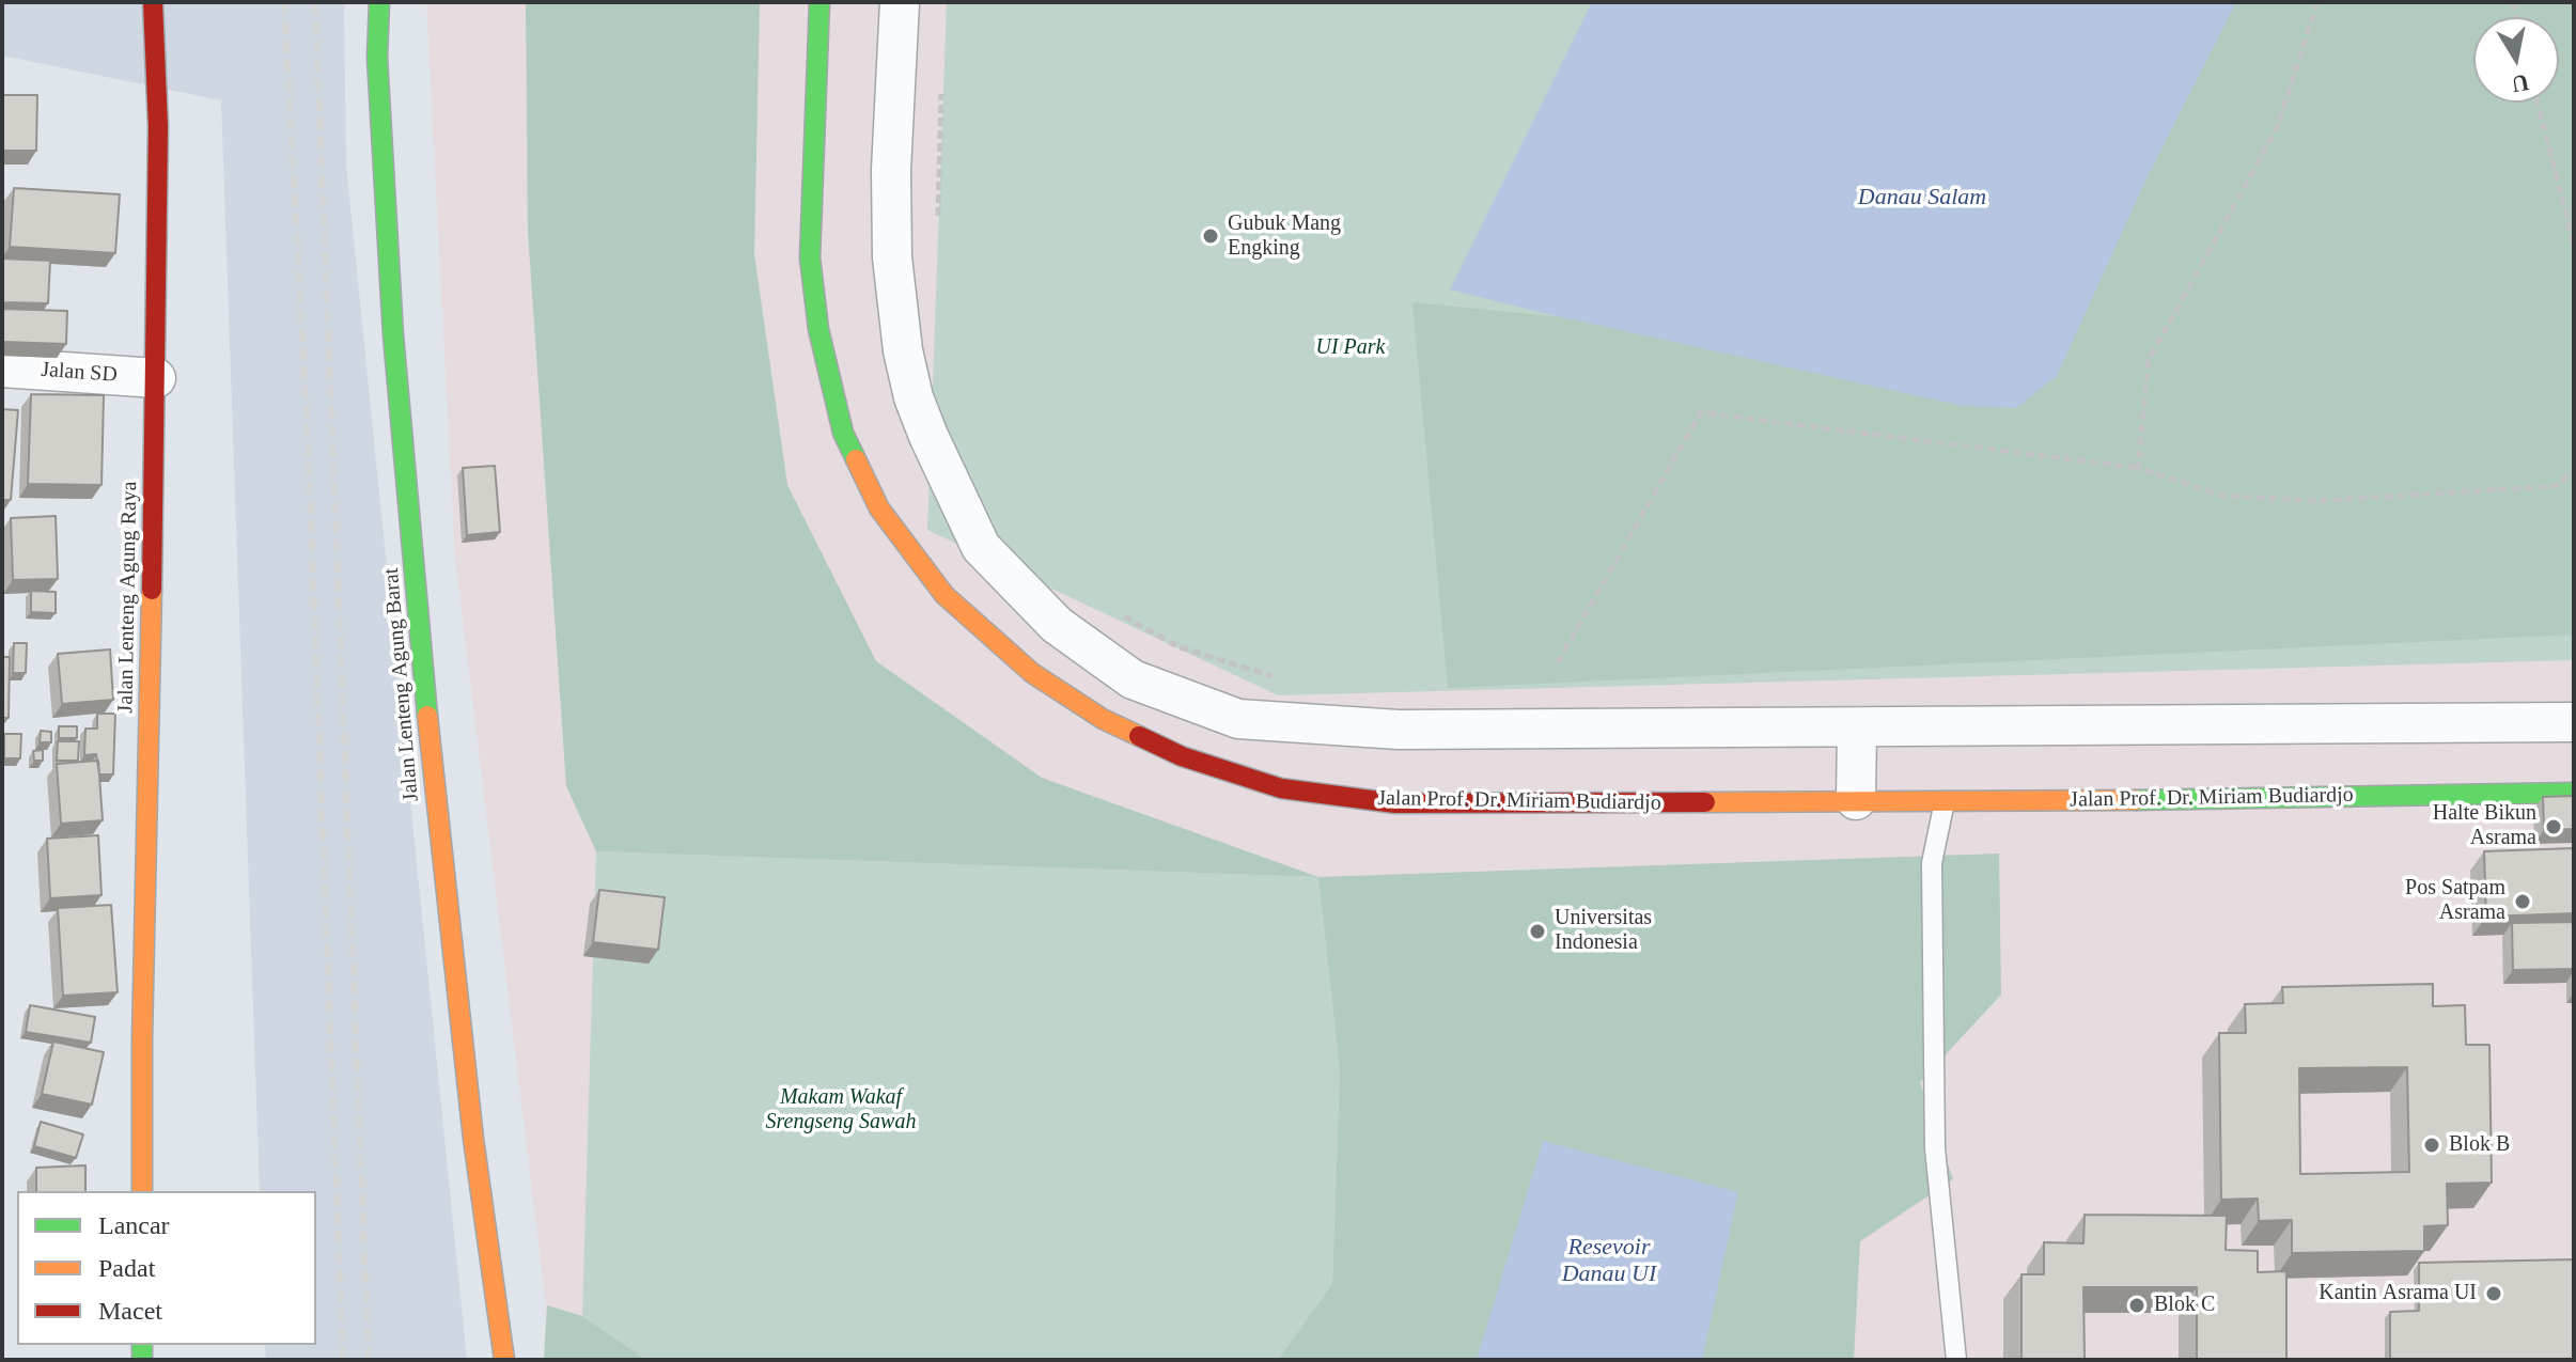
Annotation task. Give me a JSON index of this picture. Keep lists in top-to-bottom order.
{
  "streets": {
    "main road": ["Jalan Lenteng Agung Raya", "Jalan Lenteng Agung Barat", "Jalan Prof. Dr. Miriam Budiardjo"],
    "street": ["Jalan SD"]
  },
  "crossings": [
    ["Jalan SD", "Jalan Lenteng Agung Raya"]
  ],
  "water": ["Danau Salam", "Resevoir Danau UI"],
  "parks": ["UI Park", "Makam Wakaf Srengseng Sawah"],
  "places": [
    "Gubuk Mang Engking",
    "Halte Bikun Asrama",
    "Pos Satpam Asrama",
    "Universitas Indonesia",
    "Blok B",
    "Kantin Asrama UI",
    "Blok C"
  ],
  "legend": ["Lancar", "Padat", "Macet"],
  "north": "bottom"
}
